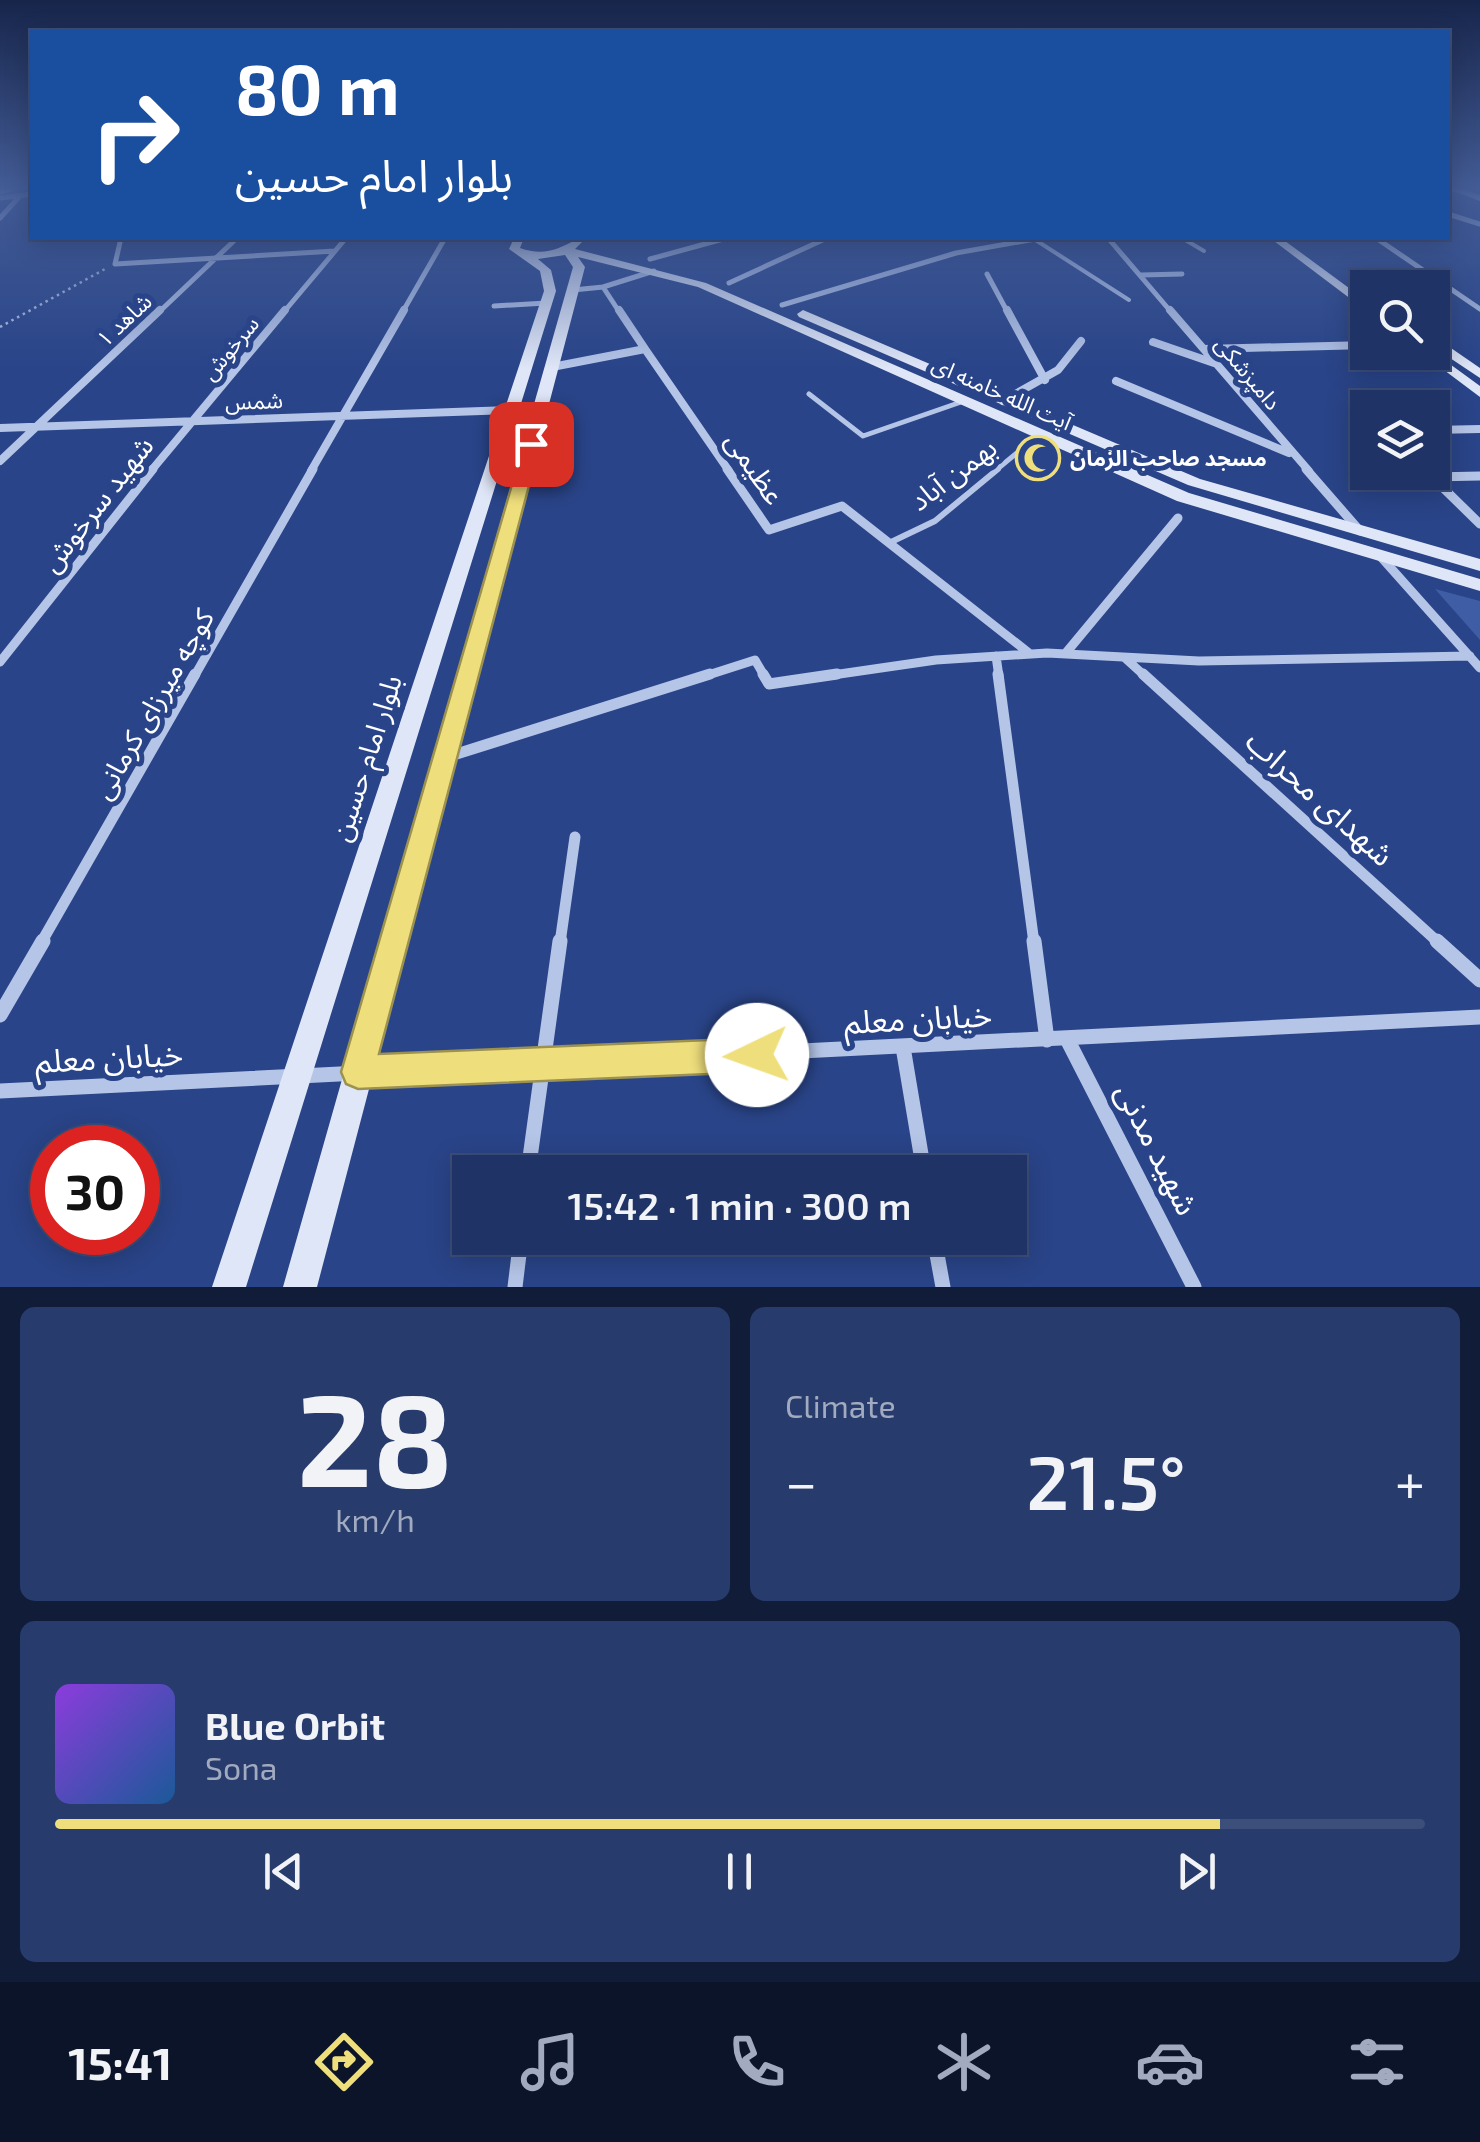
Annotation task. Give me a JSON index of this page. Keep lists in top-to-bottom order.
{
  "streets": {
    "street": [
      "شاهد ۱",
      "سرخوش",
      "دامپزشکی",
      "آیت الله خامنه ای",
      "شمس",
      "عظیمی",
      "شهید سرخوش",
      "کوچه میرزای کرمانی",
      "بلوار امام حسین",
      "شهدای محراب",
      "خیابان معلم",
      "شهید مدنی"
    ],
    "lane": ["بهمن آباد"]
  },
  "crossings": [
    ["شاهد ۱", "شمس"],
    ["سرخوش", "شمس"],
    ["سرخوش", "شهید سرخوش"],
    ["دامپزشکی", "آیت الله خامنه ای"],
    ["آیت الله خامنه ای", "بهمن آباد"],
    ["شمس", "شهید سرخوش"],
    ["شمس", "کوچه میرزای کرمانی"],
    ["شمس", "بلوار امام حسین"],
    ["عظیمی", "بهمن آباد"],
    ["بلوار امام حسین", "خیابان معلم"],
    ["خیابان معلم", "شهید مدنی"]
  ],
  "places": {
    "mosque": ["مسجد صاحب الزمان"]
  },
  "page": {
    "turn": ["80 m", "بلوار امام حسین"],
    "limit": "30",
    "trip": "15:42 · 1 min · 300 m",
    "tile": [
      ["28", "km/h"],
      "Climate"
    ],
    "heat": ["−", "21.5°", "+"],
    "song": ["Blue Orbit", "Sona"],
    "tabs": "15:41"
  }
}
